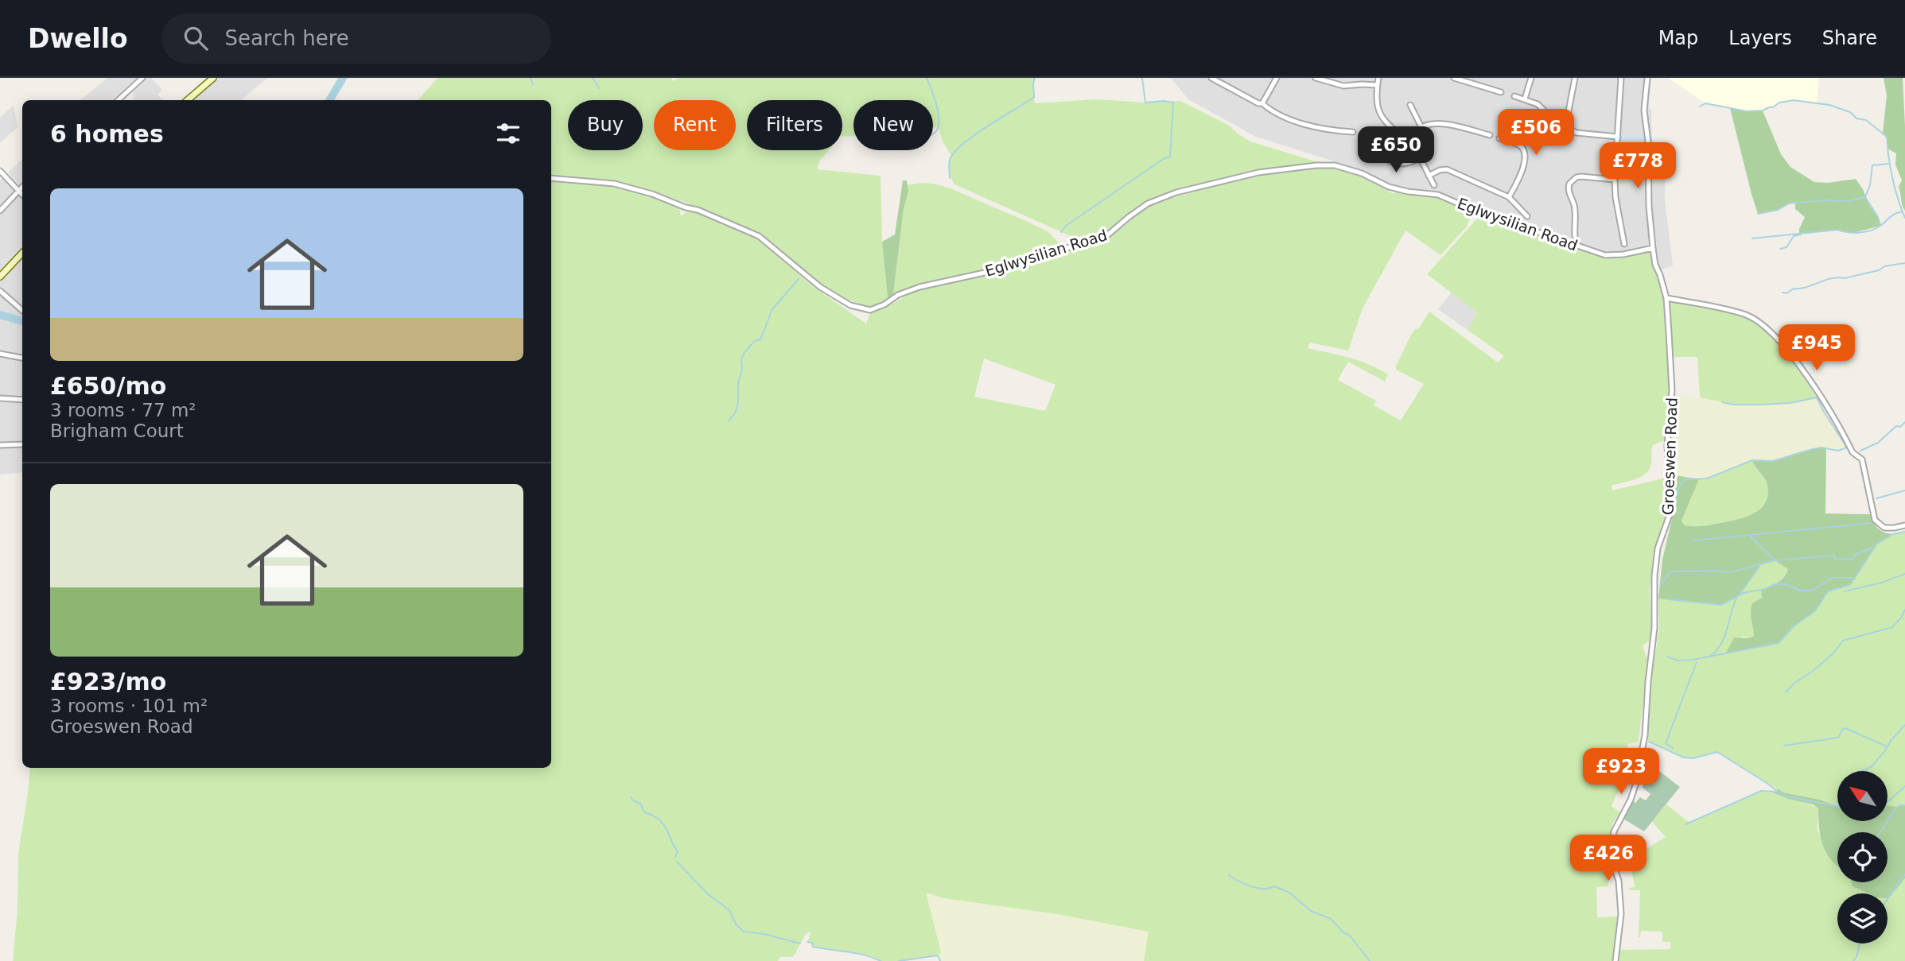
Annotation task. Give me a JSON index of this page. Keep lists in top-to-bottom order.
{
  "streets": {
    "street": ["Eglwysilian Road", "Groeswen Road"]
  },
  "crossings": [
    ["Eglwysilian Road", "Groeswen Road"]
  ],
  "north": "top left",
  "page": {
    "header": "Dwello",
    "search": "Search here",
    "nav": ["Map", "Layers", "Share"],
    "chip": [
      "Buy",
      "Rent",
      "Filters",
      "New"
    ],
    "heading": "6 homes",
    "price": [
      "£506",
      "£650",
      "£778",
      "£945",
      "£923",
      "£426"
    ],
    "list": [
      {
        "name": "£650/mo",
        "note": "3 rooms · 77 m² · Brigham Court"
      },
      {
        "name": "£923/mo",
        "note": "3 rooms · 101 m² · Groeswen Road"
      }
    ]
  }
}
